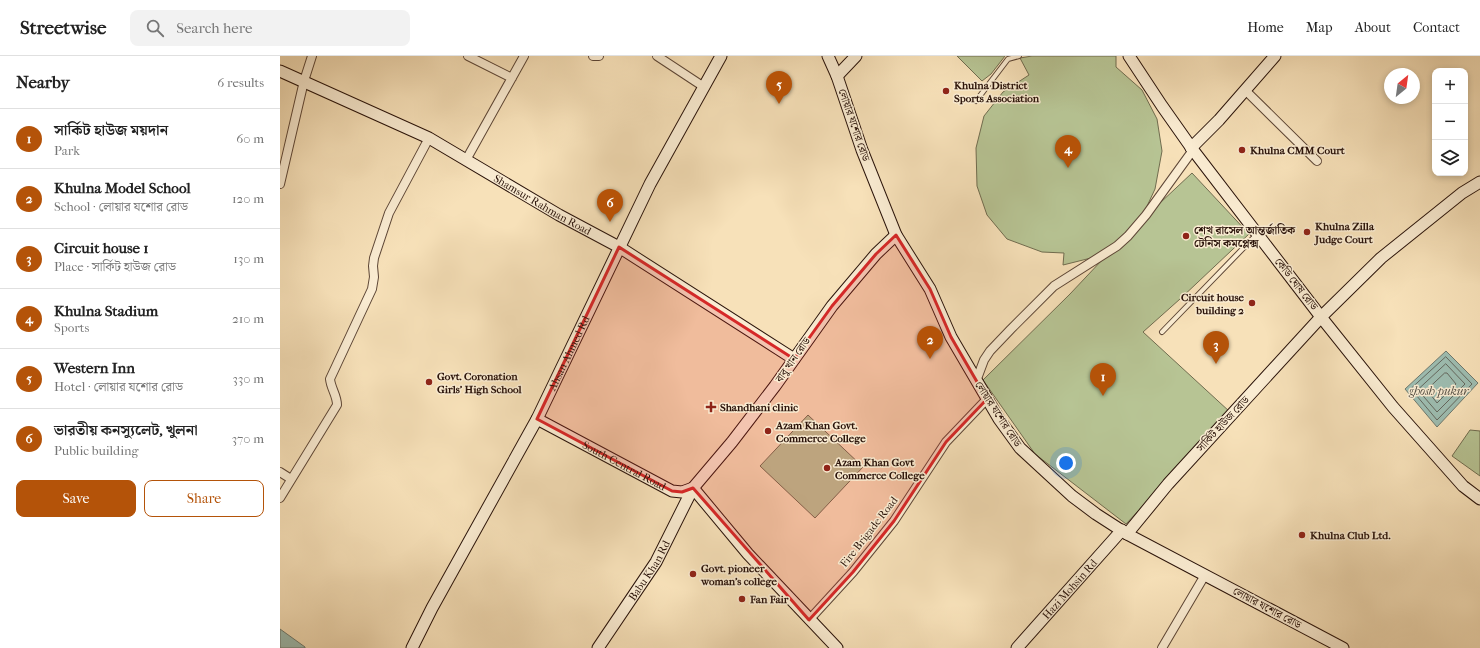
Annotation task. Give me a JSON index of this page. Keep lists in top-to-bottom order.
{
  "streets": {
    "street": [
      "লোয়ার যশোর রোড",
      "Shamsur Rahman Road",
      "কেডি ঘোষ রোড",
      "Ahsan Ahmed Rd",
      "বাবু খান রোড",
      "সার্কিট হাউজ রোড",
      "South Central Road",
      "Fire Brigade Road",
      "Babu Khan Rd",
      "Hazi Mohsin Rd"
    ]
  },
  "crossings": [
    ["লোয়ার যশোর রোড", "বাবু খান রোড"],
    ["লোয়ার যশোর রোড", "সার্কিট হাউজ রোড"],
    ["লোয়ার যশোর রোড", "Fire Brigade Road"],
    ["লোয়ার যশোর রোড", "Hazi Mohsin Rd"],
    ["Shamsur Rahman Road", "Ahsan Ahmed Rd"],
    ["Shamsur Rahman Road", "বাবু খান রোড"],
    ["কেডি ঘোষ রোড", "সার্কিট হাউজ রোড"],
    ["Ahsan Ahmed Rd", "South Central Road"],
    ["বাবু খান রোড", "South Central Road"],
    ["বাবু খান রোড", "Babu Khan Rd"],
    ["সার্কিট হাউজ রোড", "Hazi Mohsin Rd"],
    ["South Central Road", "Babu Khan Rd"]
  ],
  "water": ["ghosh pukur"],
  "places": {
    "other": [
      "Khulna District Sports Association",
      "Khulna CMM Court",
      "Khulna Zilla Judge Court",
      "শেখ রাসেল আন্তর্জাতিক টেনিস কমপ্লেক্স",
      "Circuit house building 2",
      "Govt. Coronation Girls' High School",
      "Azam Khan Govt. Commerce College",
      "Azam Khan Govt Commerce College",
      "Khulna Club Ltd.",
      "Govt. pioneer woman's college",
      "Fan Fair"
    ],
    "health": ["Shandhani clinic"]
  },
  "north": "top right",
  "page": {
    "header": "Streetwise",
    "search": "Search here",
    "nav": [
      "Home",
      "Map",
      "About",
      "Contact"
    ],
    "heading": ["Nearby", "6 results"],
    "map_buttons": ["+", "−"],
    "pins": [
      "5",
      "4",
      "6",
      "2",
      "3",
      "1"
    ],
    "list": [
      {
        "mark": "1",
        "name": "সার্কিট হাউজ ময়দান",
        "note": "Park",
        "value": "60 m"
      },
      {
        "mark": "2",
        "name": "Khulna Model School",
        "note": "School · লোয়ার যশোর রোড",
        "value": "120 m"
      },
      {
        "mark": "3",
        "name": "Circuit house 1",
        "note": "Place · সার্কিট হাউজ রোড",
        "value": "130 m"
      },
      {
        "mark": "4",
        "name": "Khulna Stadium",
        "note": "Sports",
        "value": "210 m"
      },
      {
        "mark": "5",
        "name": "Western Inn",
        "note": "Hotel · লোয়ার যশোর রোড",
        "value": "330 m"
      },
      {
        "mark": "6",
        "name": "ভারতীয় কনস্যুলেট, খুলনা",
        "note": "Public building",
        "value": "370 m"
      }
    ],
    "buttons": ["Save", "Share"]
  }
}
